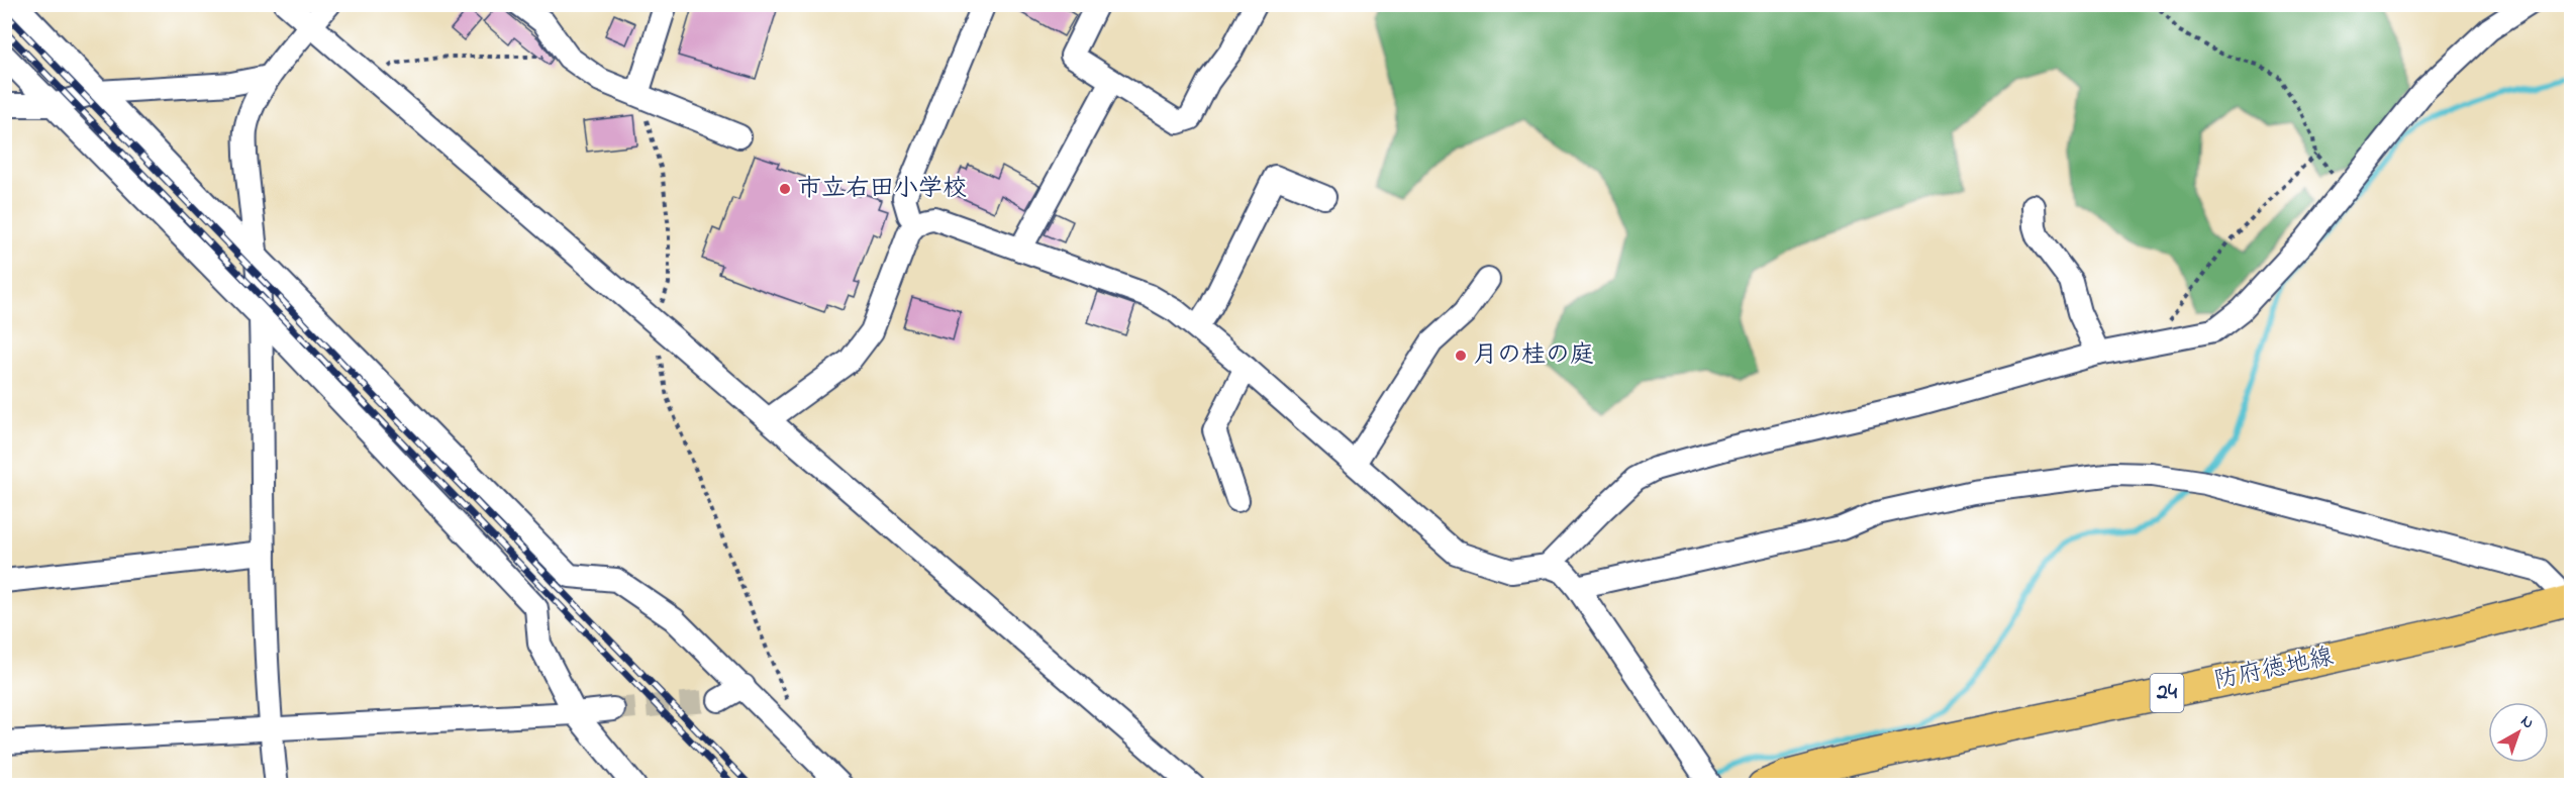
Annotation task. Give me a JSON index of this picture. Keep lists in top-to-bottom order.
{
  "streets": {
    "main road": ["防府徳地線", "24"]
  },
  "places": ["市立右田小学校", "月の桂の庭"],
  "north": "top right"
}
